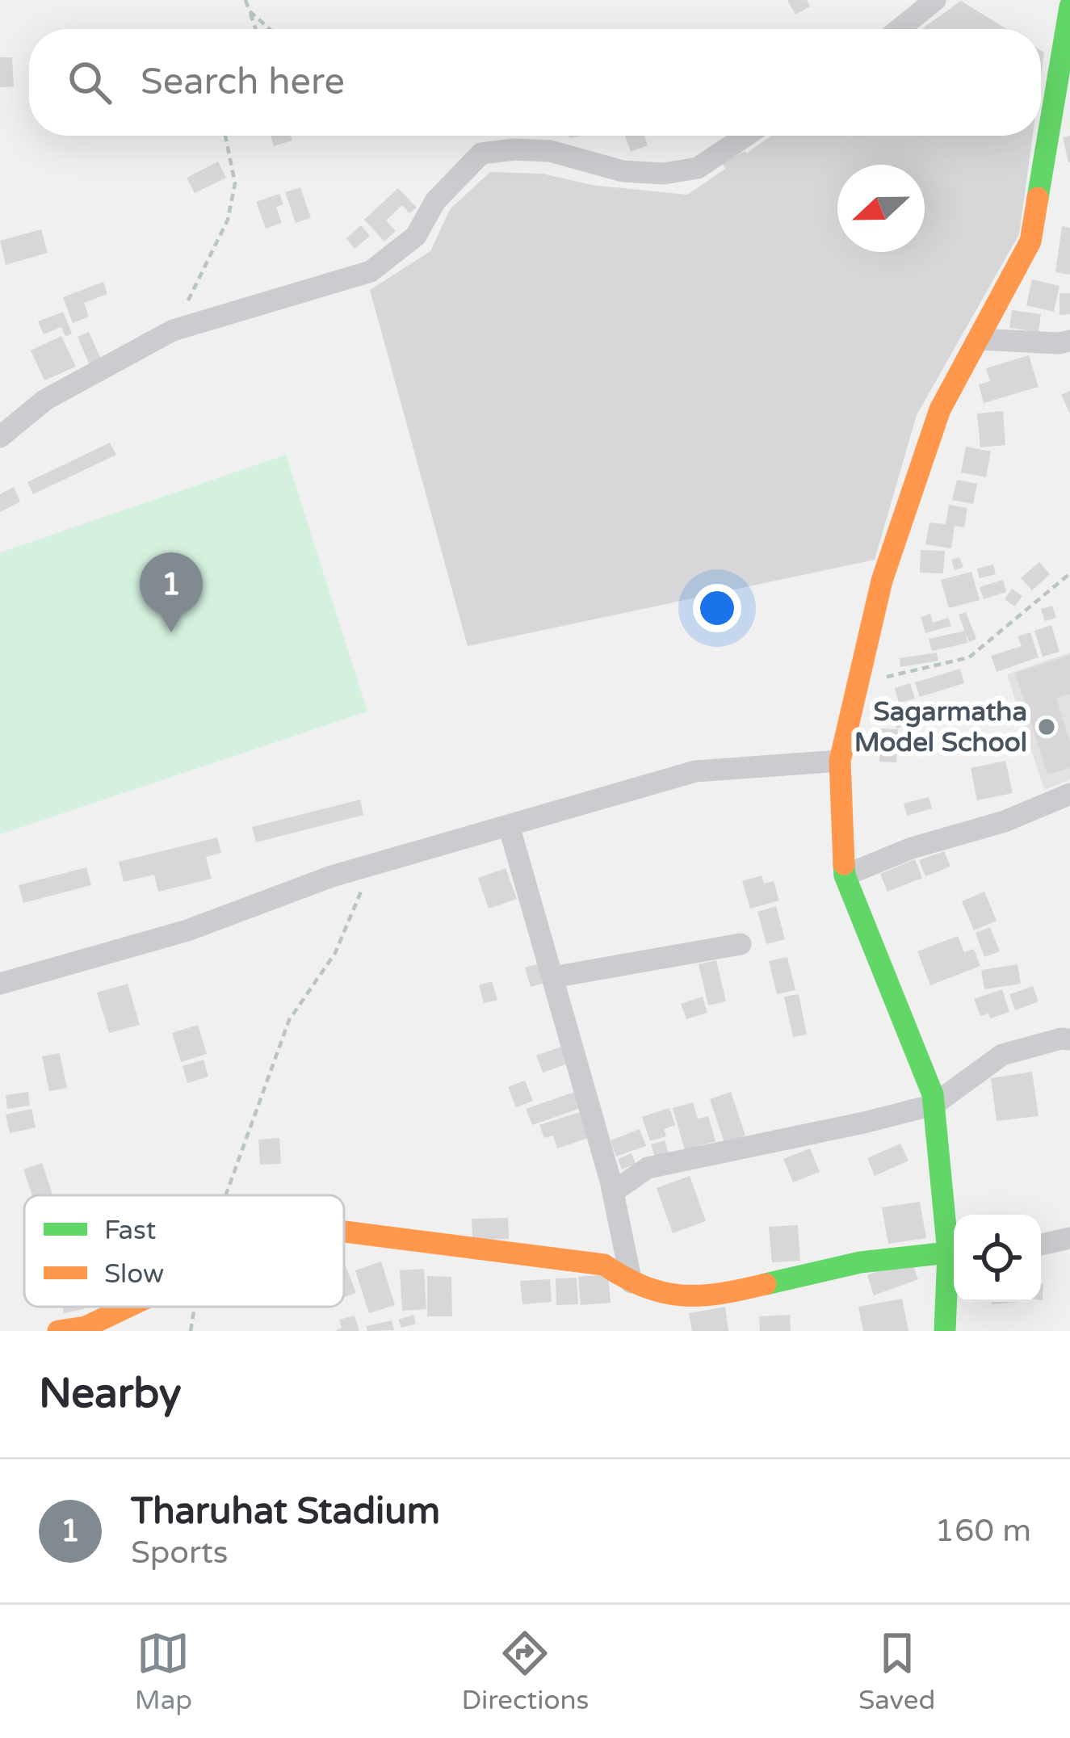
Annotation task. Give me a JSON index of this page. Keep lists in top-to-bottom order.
{
  "places": ["Sagarmatha Model School"],
  "legend": ["Fast", "Slow"],
  "north": "left",
  "page": {
    "search": "Search here",
    "pins": "1",
    "heading": "Nearby",
    "list": [
      {
        "mark": "1",
        "name": "Tharuhat Stadium",
        "note": "Sports",
        "value": "160 m"
      }
    ],
    "nav": ["Map", "Directions", "Saved"]
  }
}
